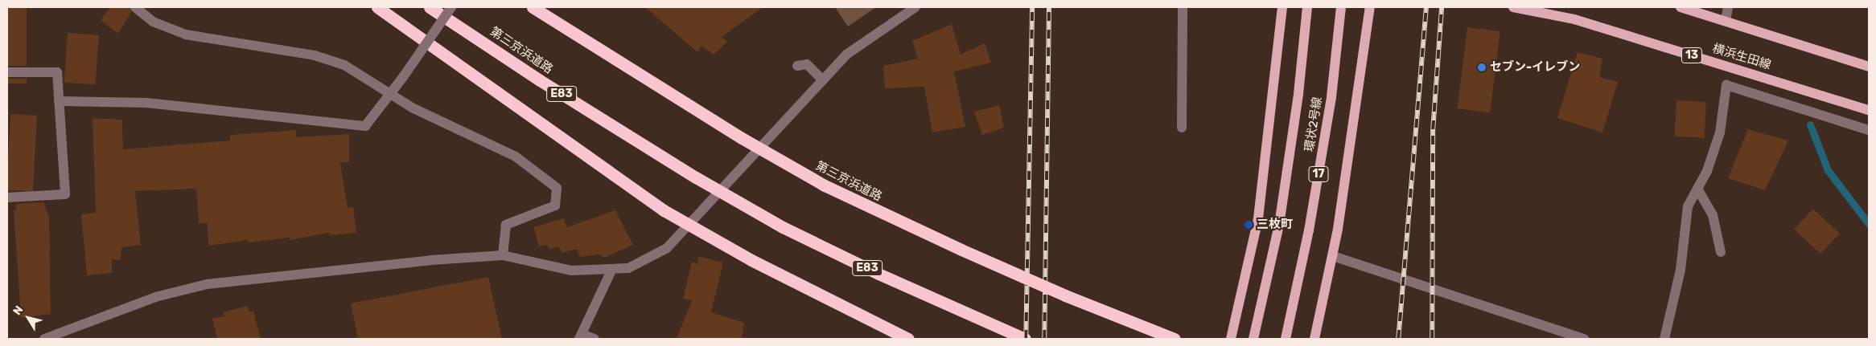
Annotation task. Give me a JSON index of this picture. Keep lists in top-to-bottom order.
{
  "streets": {
    "highway": ["第三京浜道路", "E83"],
    "main road": [
      "13",
      "横浜生田線",
      "環状2号線",
      "17"
    ]
  },
  "places": ["セブン-イレブン", "三枚町"],
  "north": "top left"
}
